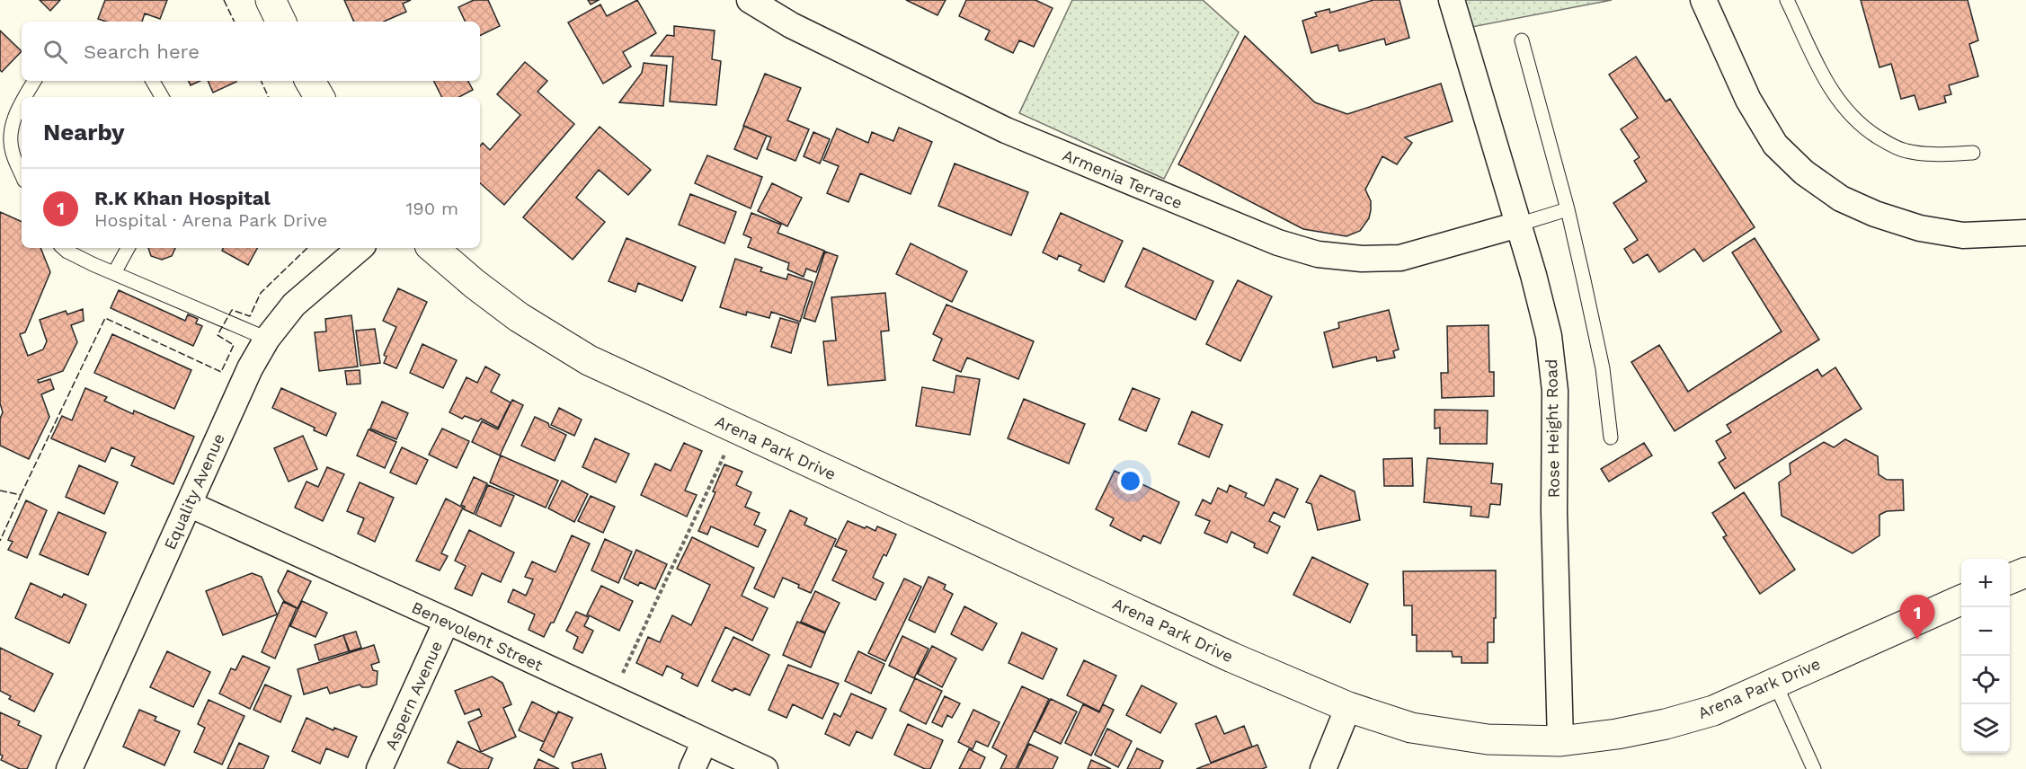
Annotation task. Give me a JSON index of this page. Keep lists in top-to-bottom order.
{
  "streets": {
    "street": [
      "Armenia Terrace",
      "Rose Height Road",
      "Arena Park Drive",
      "Equality Avenue",
      "Benevolent Street",
      "Aspern Avenue"
    ]
  },
  "crossings": [
    ["Armenia Terrace", "Rose Height Road"],
    ["Rose Height Road", "Arena Park Drive"],
    ["Equality Avenue", "Benevolent Street"],
    ["Benevolent Street", "Aspern Avenue"]
  ],
  "page": {
    "search": "Search here",
    "heading": "Nearby",
    "list": [
      {
        "mark": "1",
        "name": "R.K Khan Hospital",
        "note": "Hospital · Arena Park Drive",
        "value": "190 m"
      }
    ],
    "map_buttons": ["+", "−"],
    "pins": "1"
  }
}
